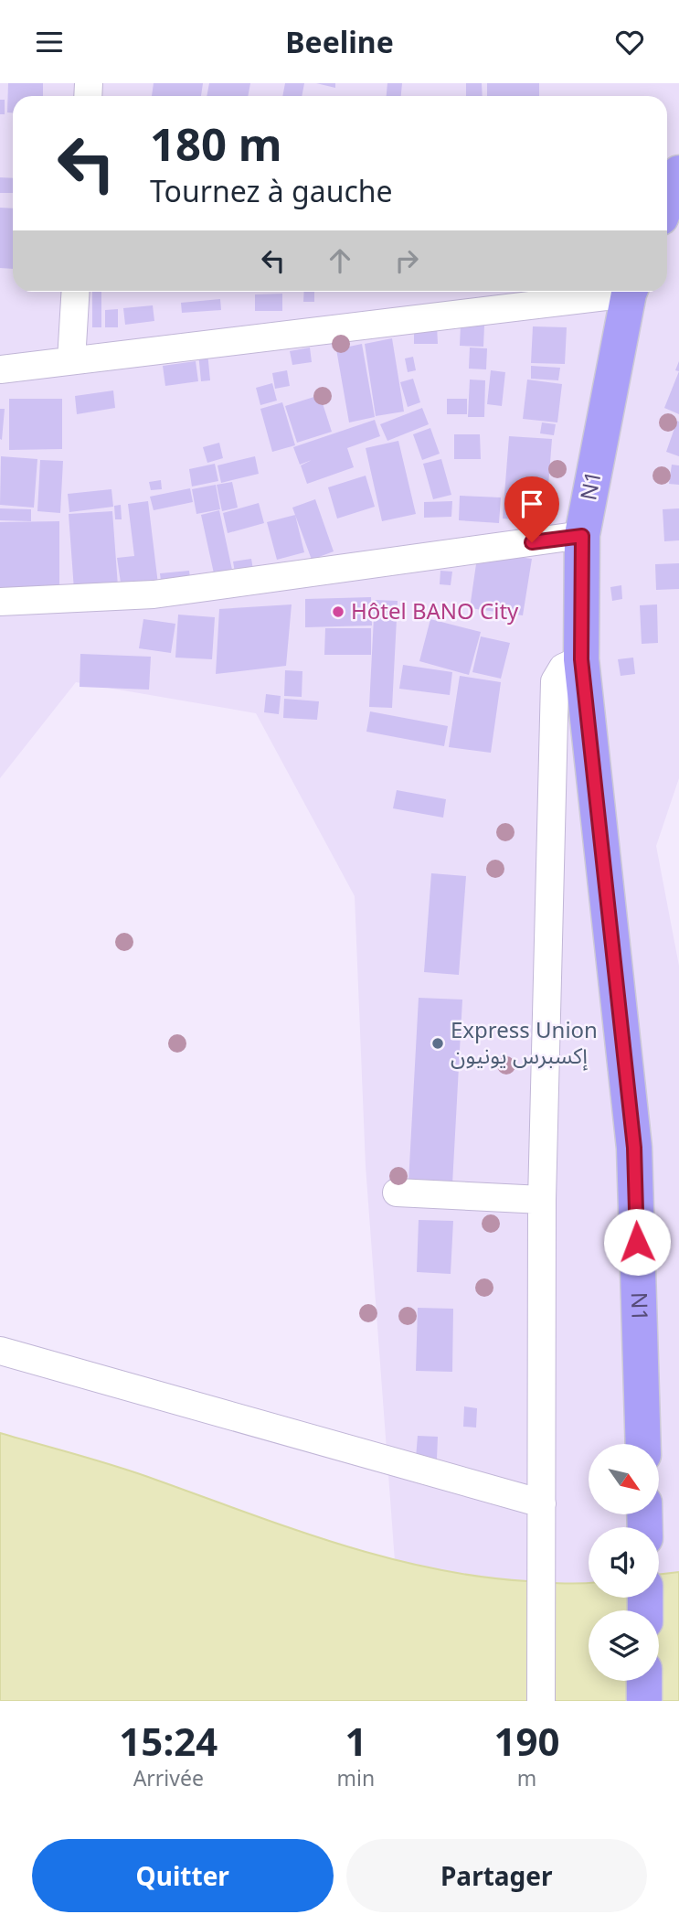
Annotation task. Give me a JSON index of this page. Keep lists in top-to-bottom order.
{
  "streets": {
    "highway": ["N1"]
  },
  "places": ["Hôtel BANO City", "Express Union إكسبرس يونيون"],
  "north": "bottom right",
  "page": {
    "header": "Beeline",
    "turn": ["180 m", "Tournez à gauche"],
    "eta": [
      "15:24",
      "Arrivée",
      "1",
      "min",
      "190",
      "m"
    ],
    "buttons": ["Quitter", "Partager"]
  }
}
